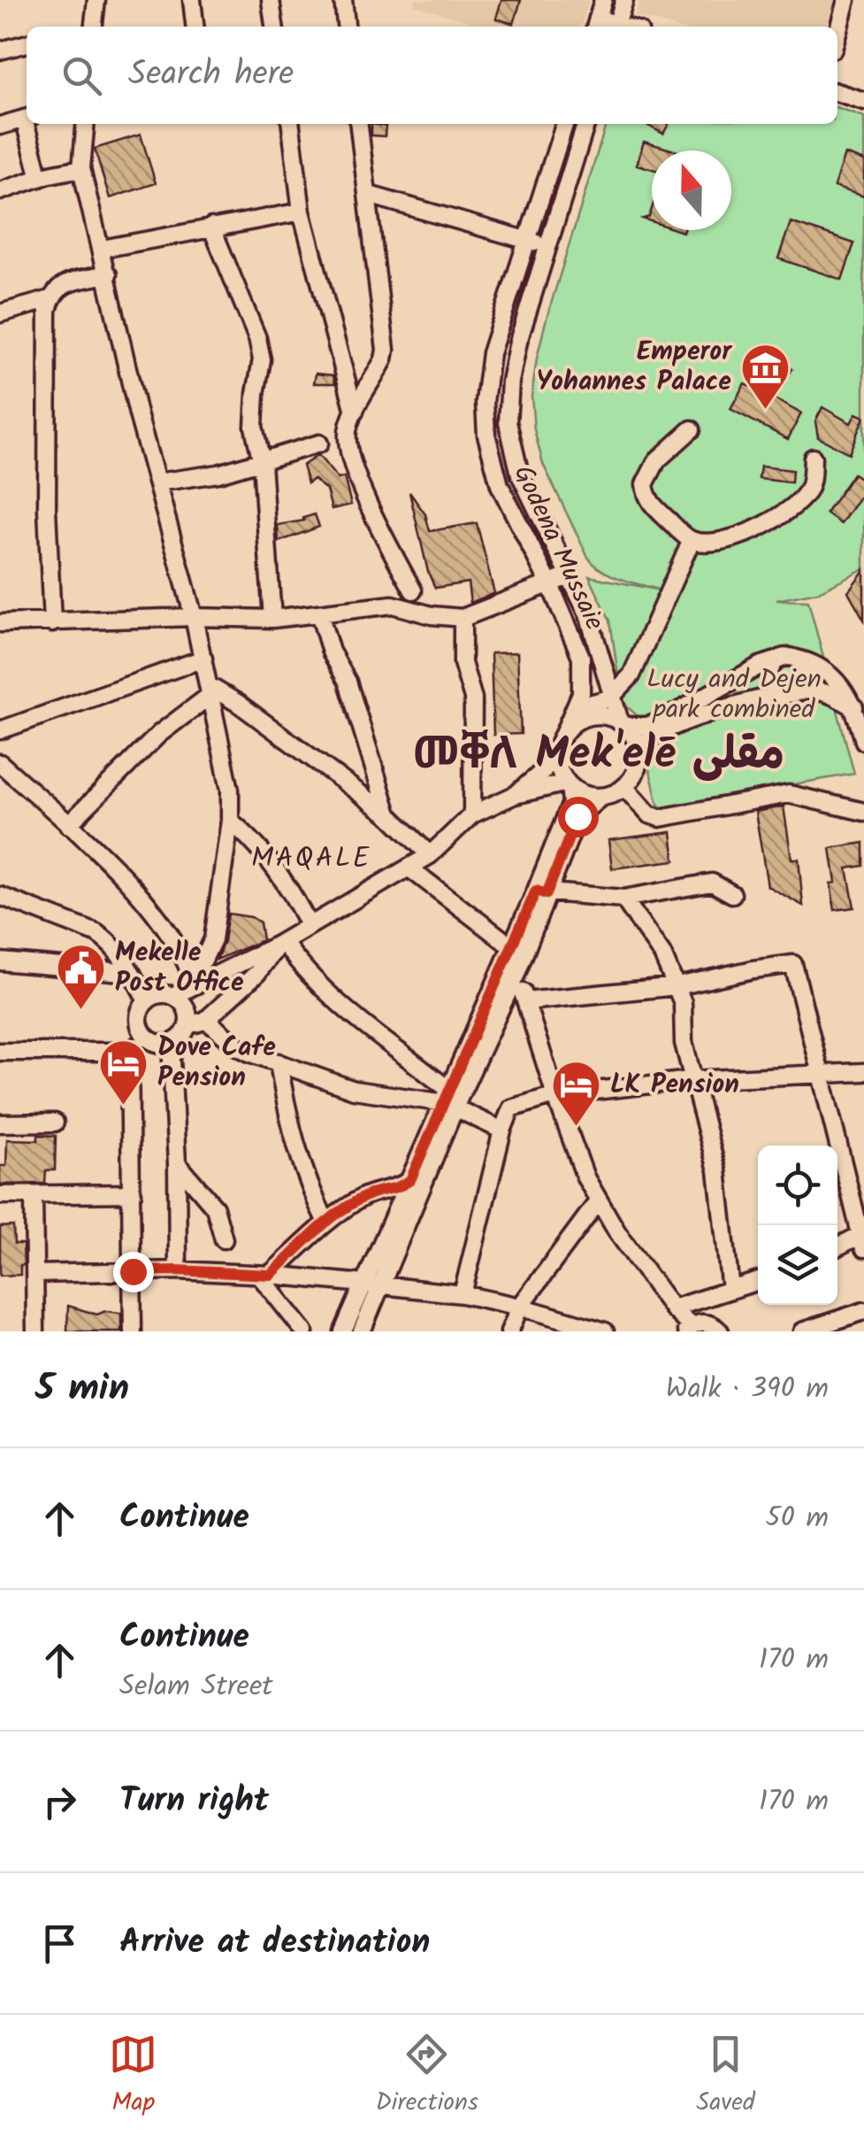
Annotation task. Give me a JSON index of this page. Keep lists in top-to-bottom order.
{
  "streets": {
    "street": ["Godena Mussaie"]
  },
  "districts": ["መቐለ Mek'elē مقلى", "MAQALE"],
  "parks": ["Lucy and Dejen park combined"],
  "places": {
    "museum": ["Emperor Yohannes Palace"],
    "public building": ["Mekelle Post Office"],
    "hotel": ["Dove Cafe Pension", "LK Pension"]
  },
  "north": "top",
  "page": {
    "search": "Search here",
    "heading": ["5 min", "Walk · 390 m"],
    "list": [
      ["Continue", "50 m"],
      ["Continue", "Selam Street", "170 m"],
      ["Turn right", "170 m"],
      "Arrive at destination"
    ],
    "nav": ["Map", "Directions", "Saved"]
  }
}
